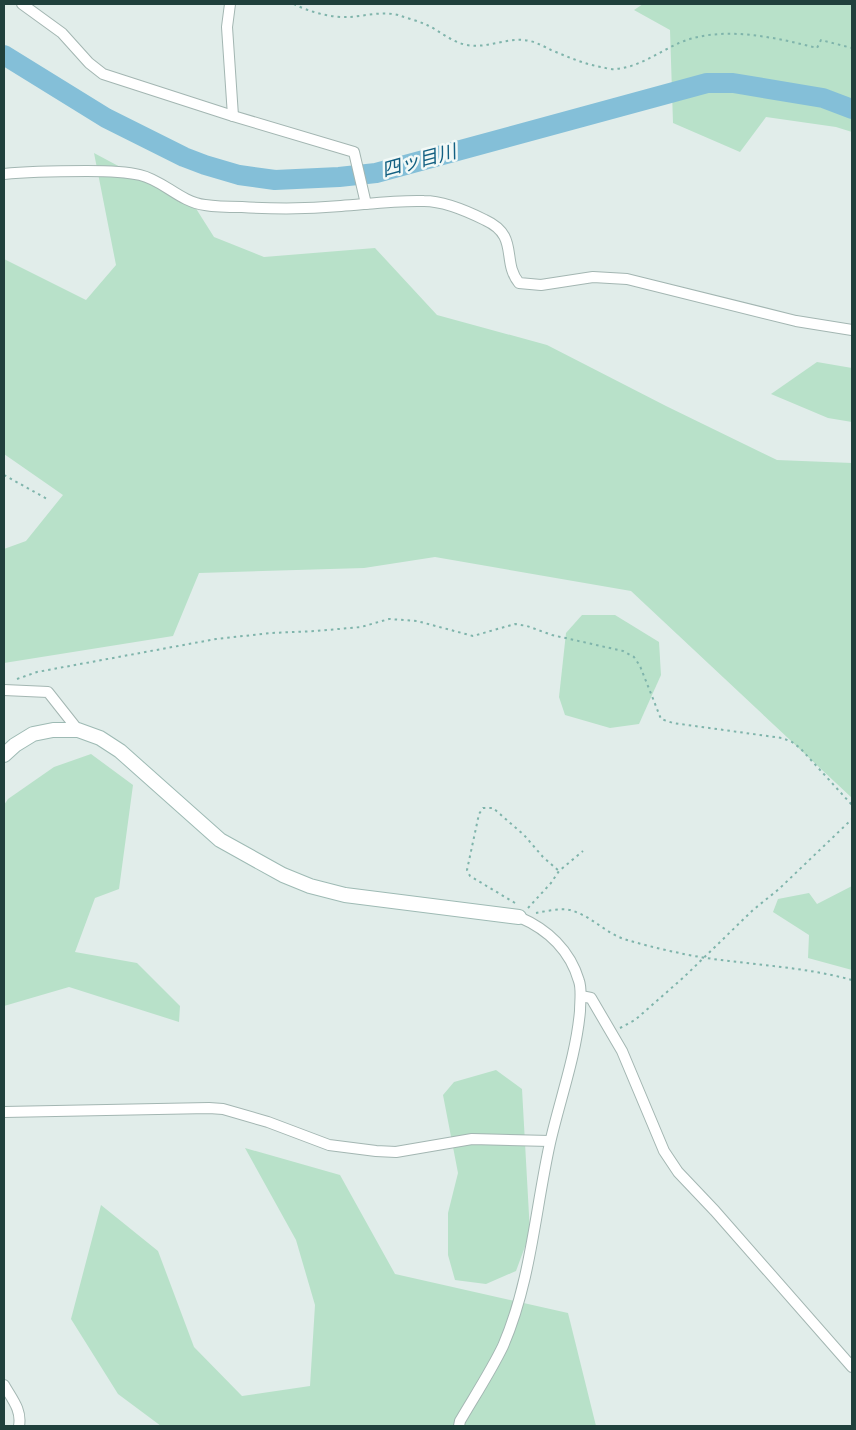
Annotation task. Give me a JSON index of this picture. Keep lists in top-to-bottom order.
{
  "water": ["四ッ目川"]
}
